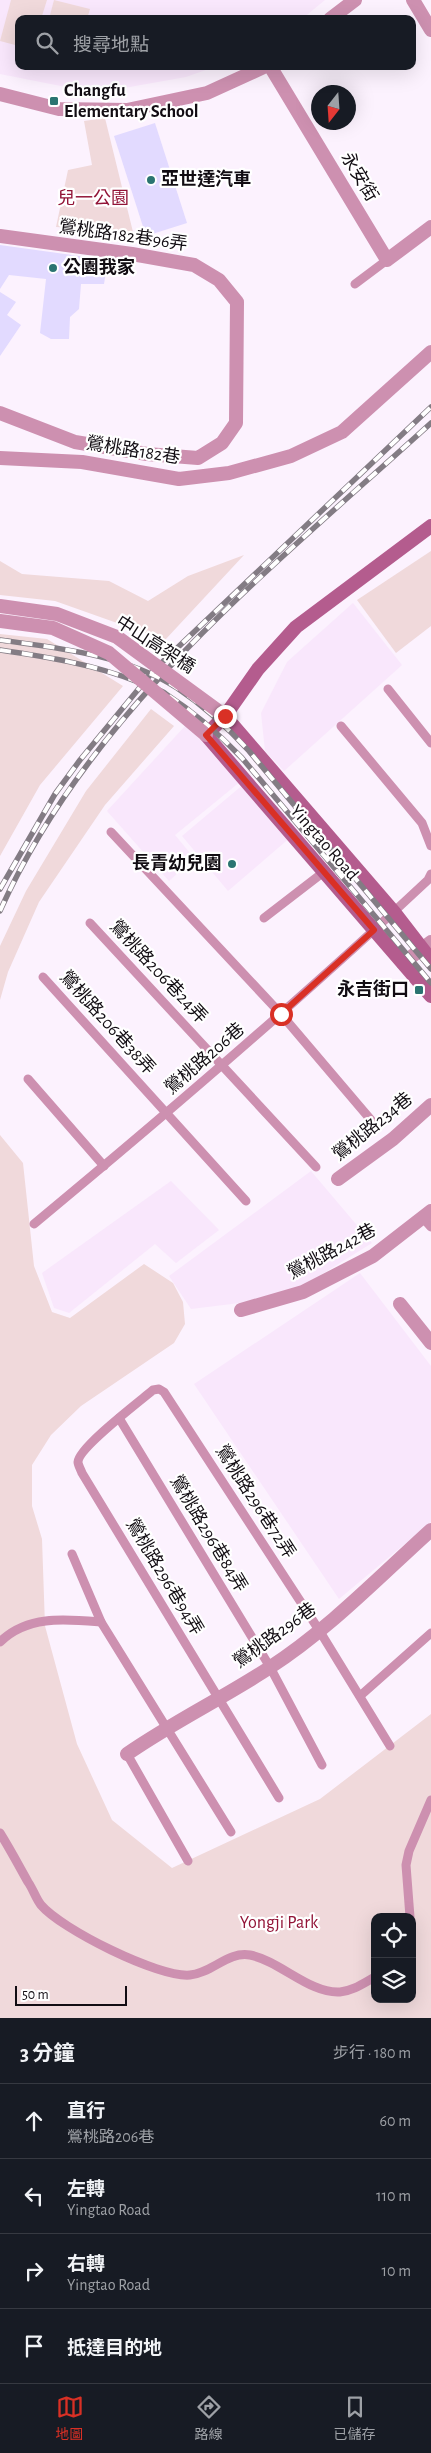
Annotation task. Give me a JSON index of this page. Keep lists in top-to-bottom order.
{
  "streets": {
    "main road": ["Yingtao Road"],
    "street": [
      "永安街",
      "鶯桃路182巷96弄",
      "鶯桃路182巷",
      "中山高架橋",
      "鶯桃路234巷",
      "鶯桃路242巷",
      "鶯桃路296巷"
    ],
    "lane": [
      "鶯桃路206巷24弄",
      "鶯桃路206巷38弄",
      "鶯桃路206巷",
      "鶯桃路296巷72弄",
      "鶯桃路296巷84弄",
      "鶯桃路296巷94弄"
    ]
  },
  "crossings": [
    ["中山高架橋", "Yingtao Road"],
    ["Yingtao Road", "鶯桃路206巷"],
    ["鶯桃路206巷24弄", "鶯桃路206巷"],
    ["鶯桃路206巷38弄", "鶯桃路206巷"],
    ["鶯桃路296巷72弄", "鶯桃路296巷84弄"],
    ["鶯桃路296巷72弄", "鶯桃路296巷94弄"],
    ["鶯桃路296巷72弄", "鶯桃路296巷"],
    ["鶯桃路296巷84弄", "鶯桃路296巷94弄"],
    ["鶯桃路296巷84弄", "鶯桃路296巷"],
    ["鶯桃路296巷94弄", "鶯桃路296巷"]
  ],
  "parks": ["兒一公園", "Yongji Park"],
  "places": {
    "transit": ["Changfu Elementary School", "永吉街口"],
    "other": ["亞世達汽車", "公園我家", "長青幼兒園"]
  },
  "scale_bar": "50 m",
  "north": "bottom",
  "page": {
    "search": "搜尋地點",
    "scale": "50 m",
    "heading": ["3 分鐘", "步行 · 180 m"],
    "list": [
      ["直行", "鶯桃路206巷", "60 m"],
      ["左轉", "Yingtao Road", "110 m"],
      ["右轉", "Yingtao Road", "10 m"],
      "抵達目的地"
    ],
    "nav": ["地圖", "路線", "已儲存"]
  }
}
